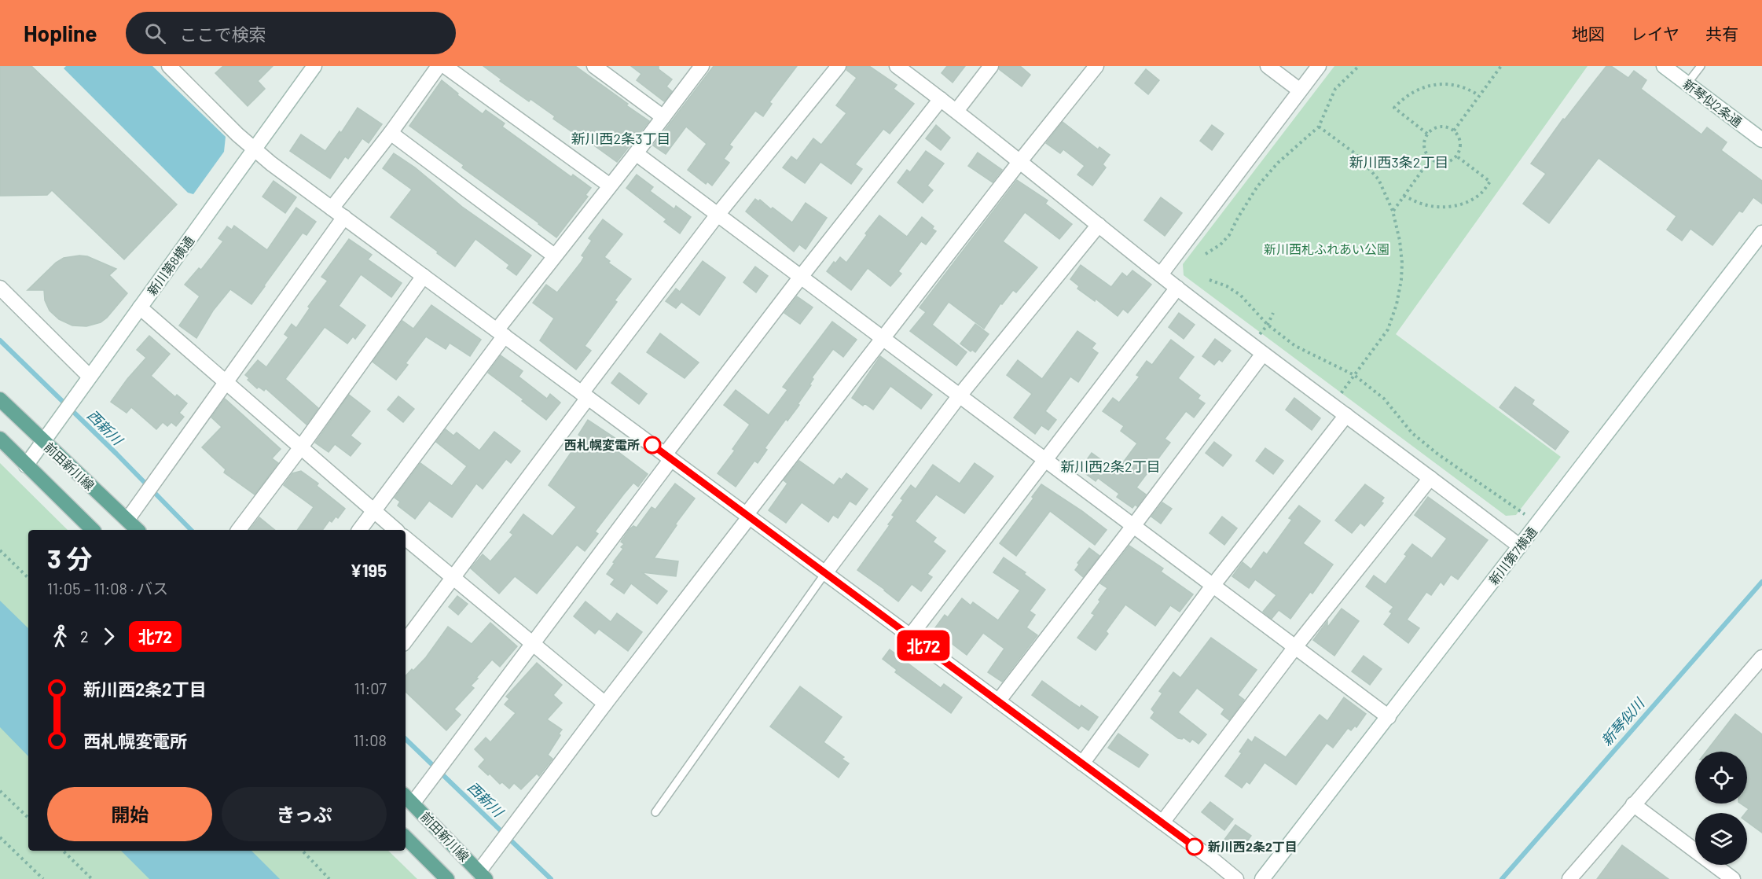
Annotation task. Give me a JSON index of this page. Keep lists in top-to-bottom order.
{
  "streets": {
    "main road": ["前田新川線"],
    "street": ["新琴似2条通", "新川第8横通", "新川第7横通"]
  },
  "crossings": [
    ["新川第8横通", "前田新川線"]
  ],
  "districts": ["新川西2条3丁目", "新川西3条2丁目", "新川西2条2丁目"],
  "water": ["西新川", "新琴似川"],
  "parks": ["新川西札ふれあい公園"],
  "places": ["西札幌変電所", "新川西2条2丁目"],
  "lines": ["bus line 北72"],
  "page": {
    "header": "Hopline",
    "search": "ここで検索",
    "nav": ["地図", "レイヤ", "共有"],
    "on_map": "北72",
    "heading": ["3 分", "11:05 – 11:08 · バス", "¥195"],
    "legs": ["2", "北72"],
    "list": [
      {
        "name": "新川西2条2丁目",
        "value": "11:07"
      },
      {
        "name": "西札幌変電所",
        "value": "11:08"
      }
    ],
    "buttons": ["開始", "きっぷ"]
  }
}
